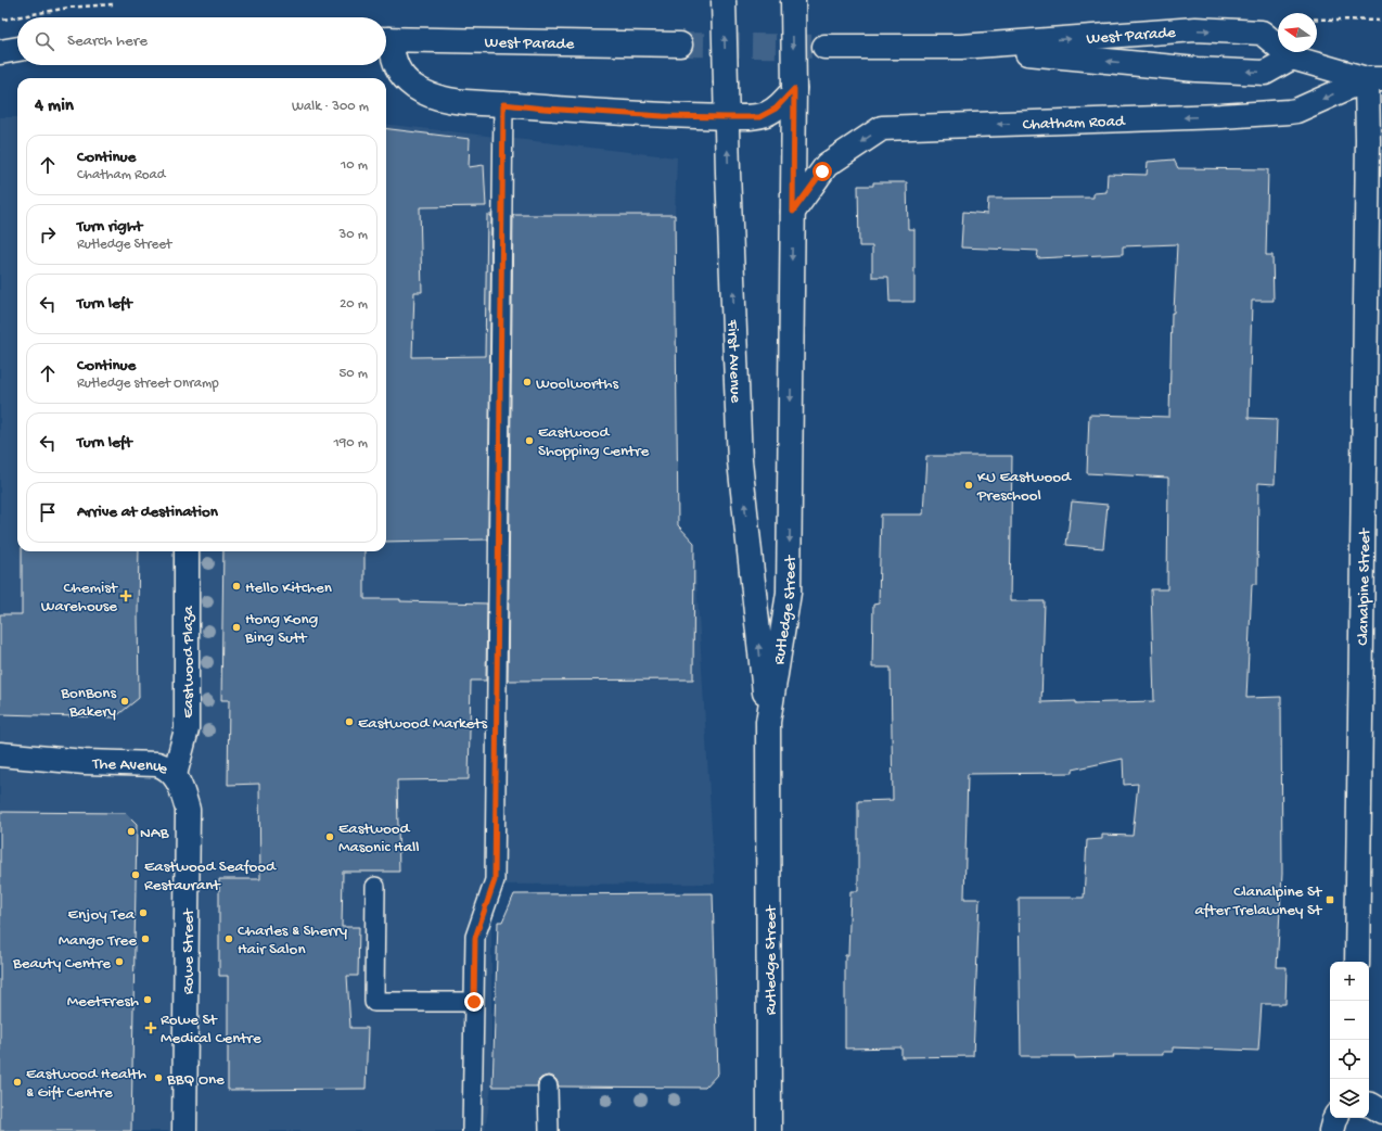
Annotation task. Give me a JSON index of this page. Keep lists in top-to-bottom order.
{
  "streets": {
    "street": [
      "West Parade",
      "Chatham Road",
      "First Avenue",
      "Clanalpine Street",
      "Rutledge Street",
      "Eastwood Plaza",
      "The Avenue",
      "Rowe Street"
    ]
  },
  "crossings": [
    ["West Parade", "Chatham Road"],
    ["West Parade", "Clanalpine Street"],
    ["Chatham Road", "Clanalpine Street"],
    ["Chatham Road", "Rutledge Street"],
    ["First Avenue", "Rutledge Street"],
    ["Eastwood Plaza", "The Avenue"],
    ["Eastwood Plaza", "Rowe Street"],
    ["The Avenue", "Rowe Street"]
  ],
  "one_way": ["Chatham Road", "First Avenue", "Rutledge Street"],
  "places": {
    "other": [
      "Woolworths",
      "Eastwood Shopping Centre",
      "KU Eastwood Preschool",
      "Hello Kitchen",
      "Hong Kong Bing Sutt",
      "BonBons Bakery",
      "Eastwood Markets",
      "NAB",
      "Eastwood Masonic Hall",
      "Eastwood Seafood Restaurant",
      "Enjoy Tea",
      "Mango Tree",
      "Charles & Sherry Hair Salon",
      "Beauty Centre",
      "MeetFresh",
      "BBQ One",
      "Eastwood Health & Gift Centre"
    ],
    "health": ["Chemist Warehouse", "Rowe St Medical Centre"],
    "transit": ["Clanalpine St after Trelawney St"]
  },
  "north": "left",
  "page": {
    "search": "Search here",
    "heading": ["4 min", "Walk · 300 m"],
    "list": [
      ["Continue", "Chatham Road", "10 m"],
      ["Turn right", "Rutledge Street", "30 m"],
      ["Turn left", "20 m"],
      ["Continue", "Rutledge street Onramp", "50 m"],
      ["Turn left", "190 m"],
      "Arrive at destination"
    ],
    "map_buttons": ["+", "−"]
  }
}
